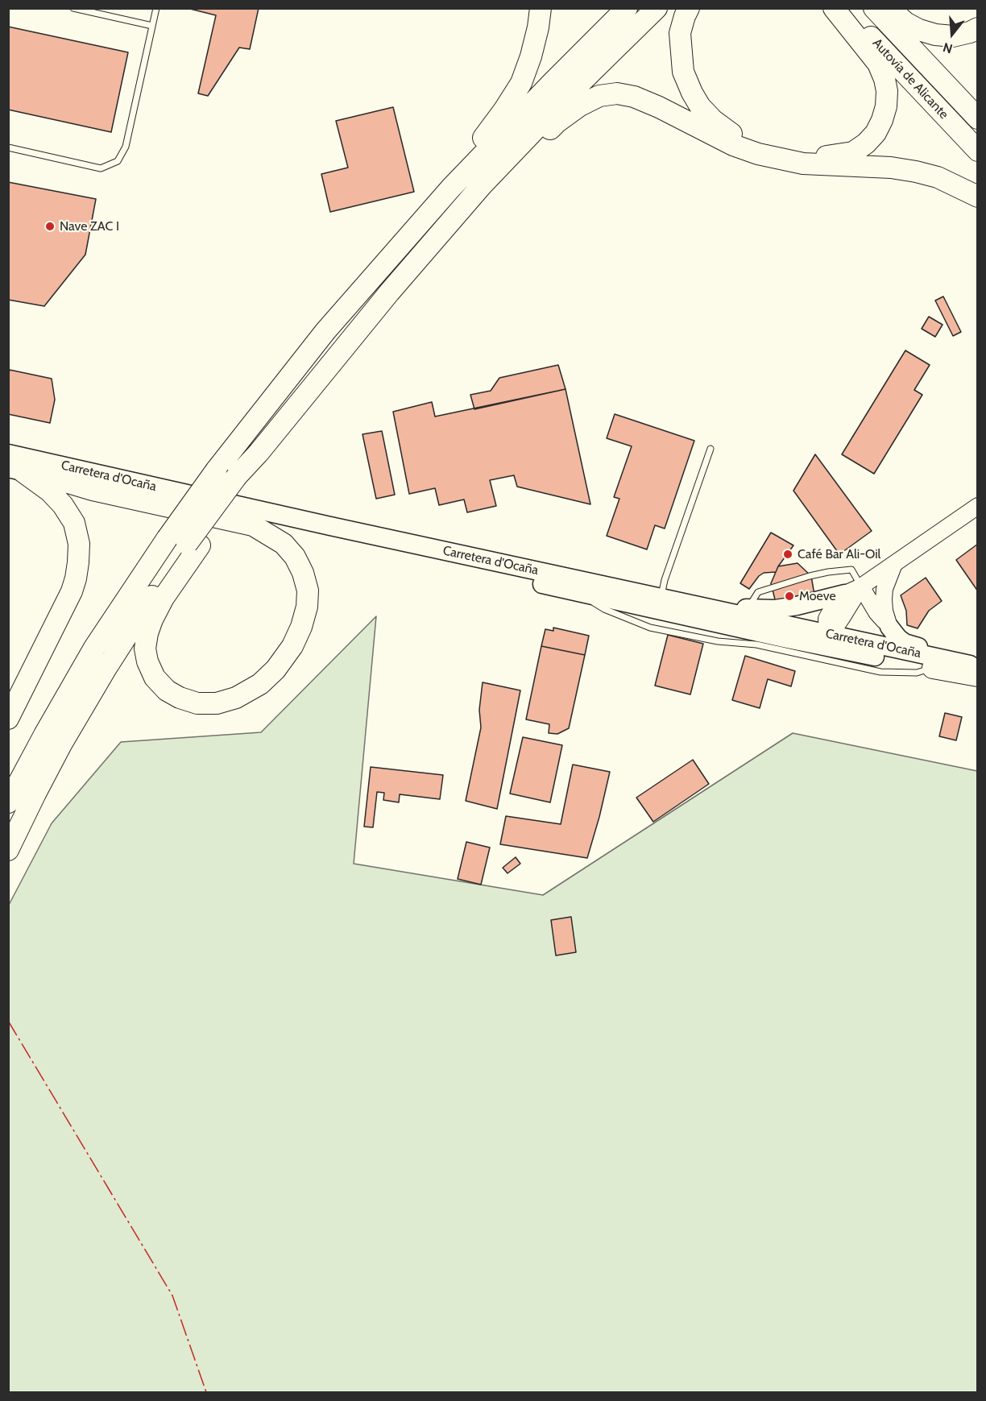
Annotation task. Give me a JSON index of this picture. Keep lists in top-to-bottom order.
{
  "streets": {
    "highway": ["Autovía de Alicante"],
    "main road": ["Carretera d'Ocaña"]
  },
  "places": ["Nave ZAC I", "Café Bar Ali-Oil", "Moeve"],
  "north": "bottom"
}
